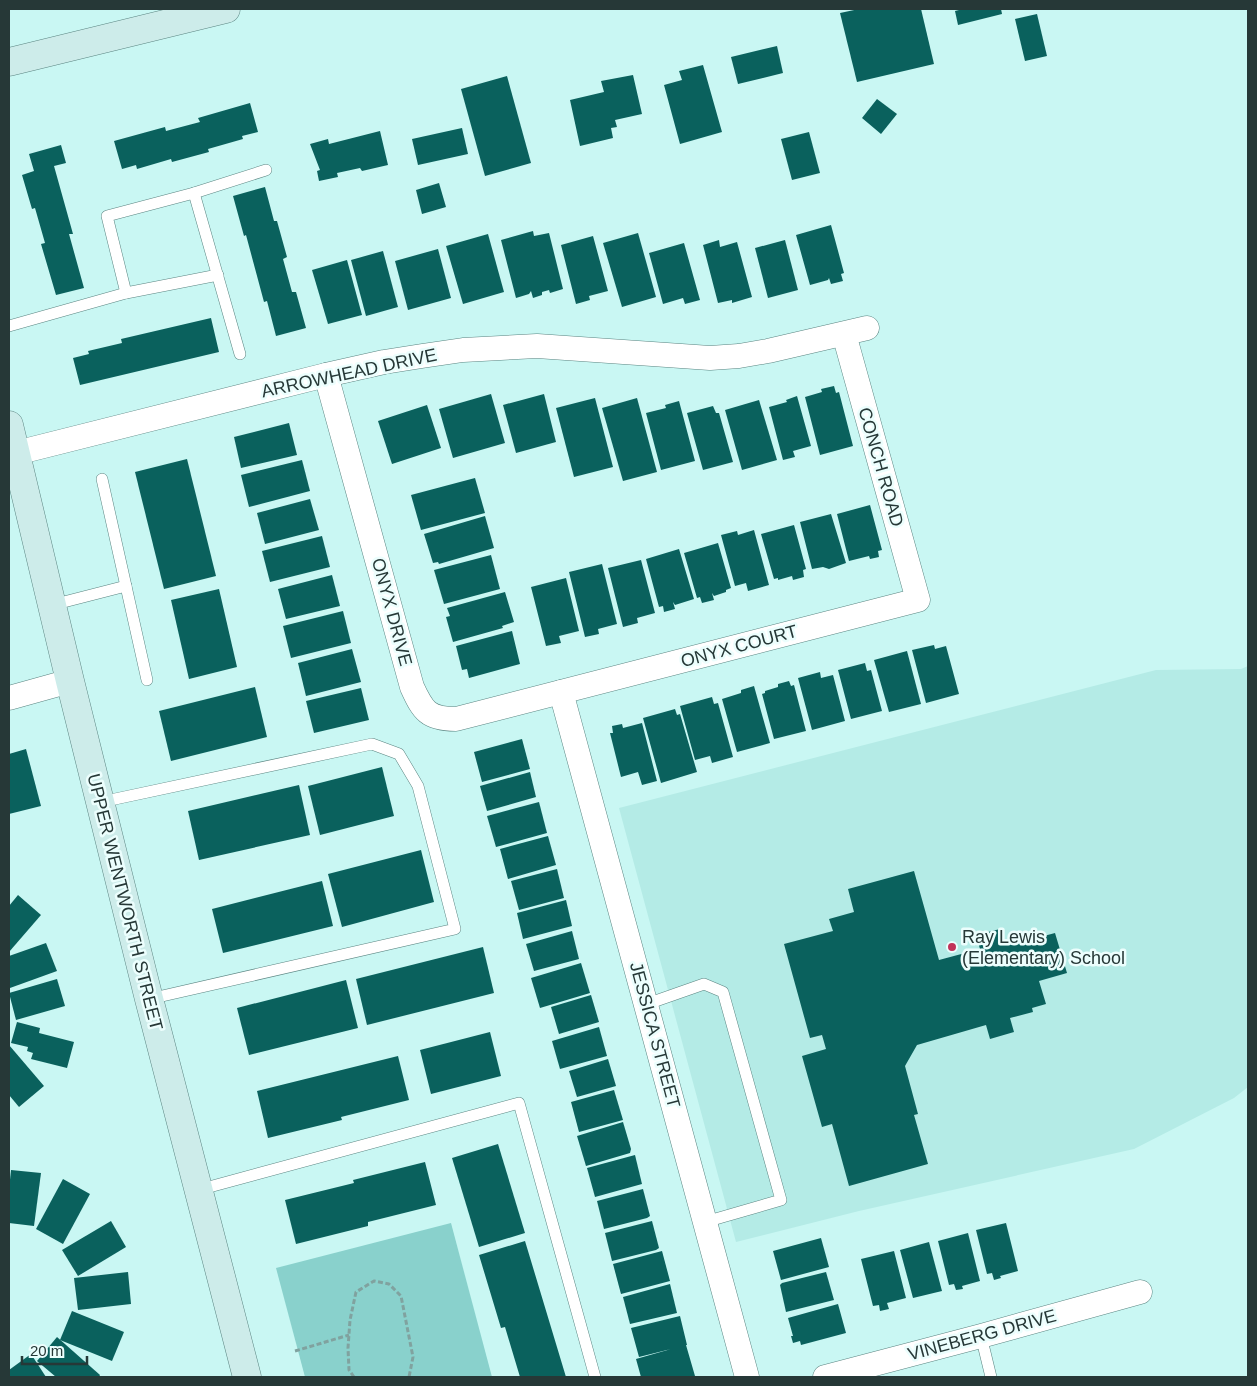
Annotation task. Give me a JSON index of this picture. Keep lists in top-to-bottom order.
{
  "streets": {
    "street": [
      "ARROWHEAD DRIVE",
      "CONCH ROAD",
      "ONYX DRIVE",
      "ONYX COURT",
      "UPPER WENTWORTH STREET",
      "JESSICA STREET",
      "VINEBERG DRIVE"
    ]
  },
  "crossings": [
    ["ARROWHEAD DRIVE", "CONCH ROAD"],
    ["ARROWHEAD DRIVE", "ONYX DRIVE"],
    ["ARROWHEAD DRIVE", "UPPER WENTWORTH STREET"],
    ["CONCH ROAD", "ONYX COURT"],
    ["ONYX DRIVE", "ONYX COURT"],
    ["ONYX DRIVE", "JESSICA STREET"],
    ["ONYX COURT", "JESSICA STREET"]
  ],
  "places": ["Ray Lewis (Elementary) School"],
  "scale_bar": "20 m"
}
